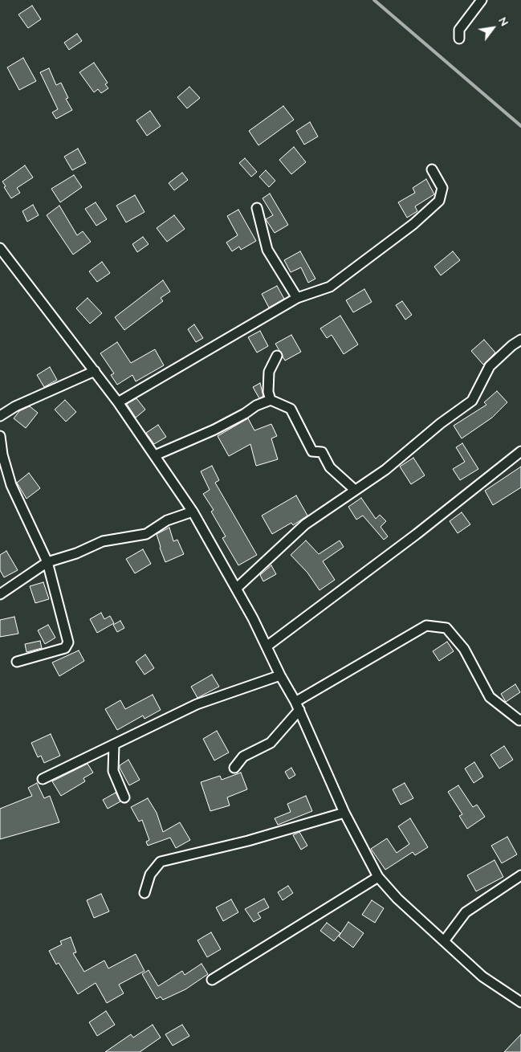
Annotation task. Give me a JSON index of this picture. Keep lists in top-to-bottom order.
{
  "north": "top right"
}
